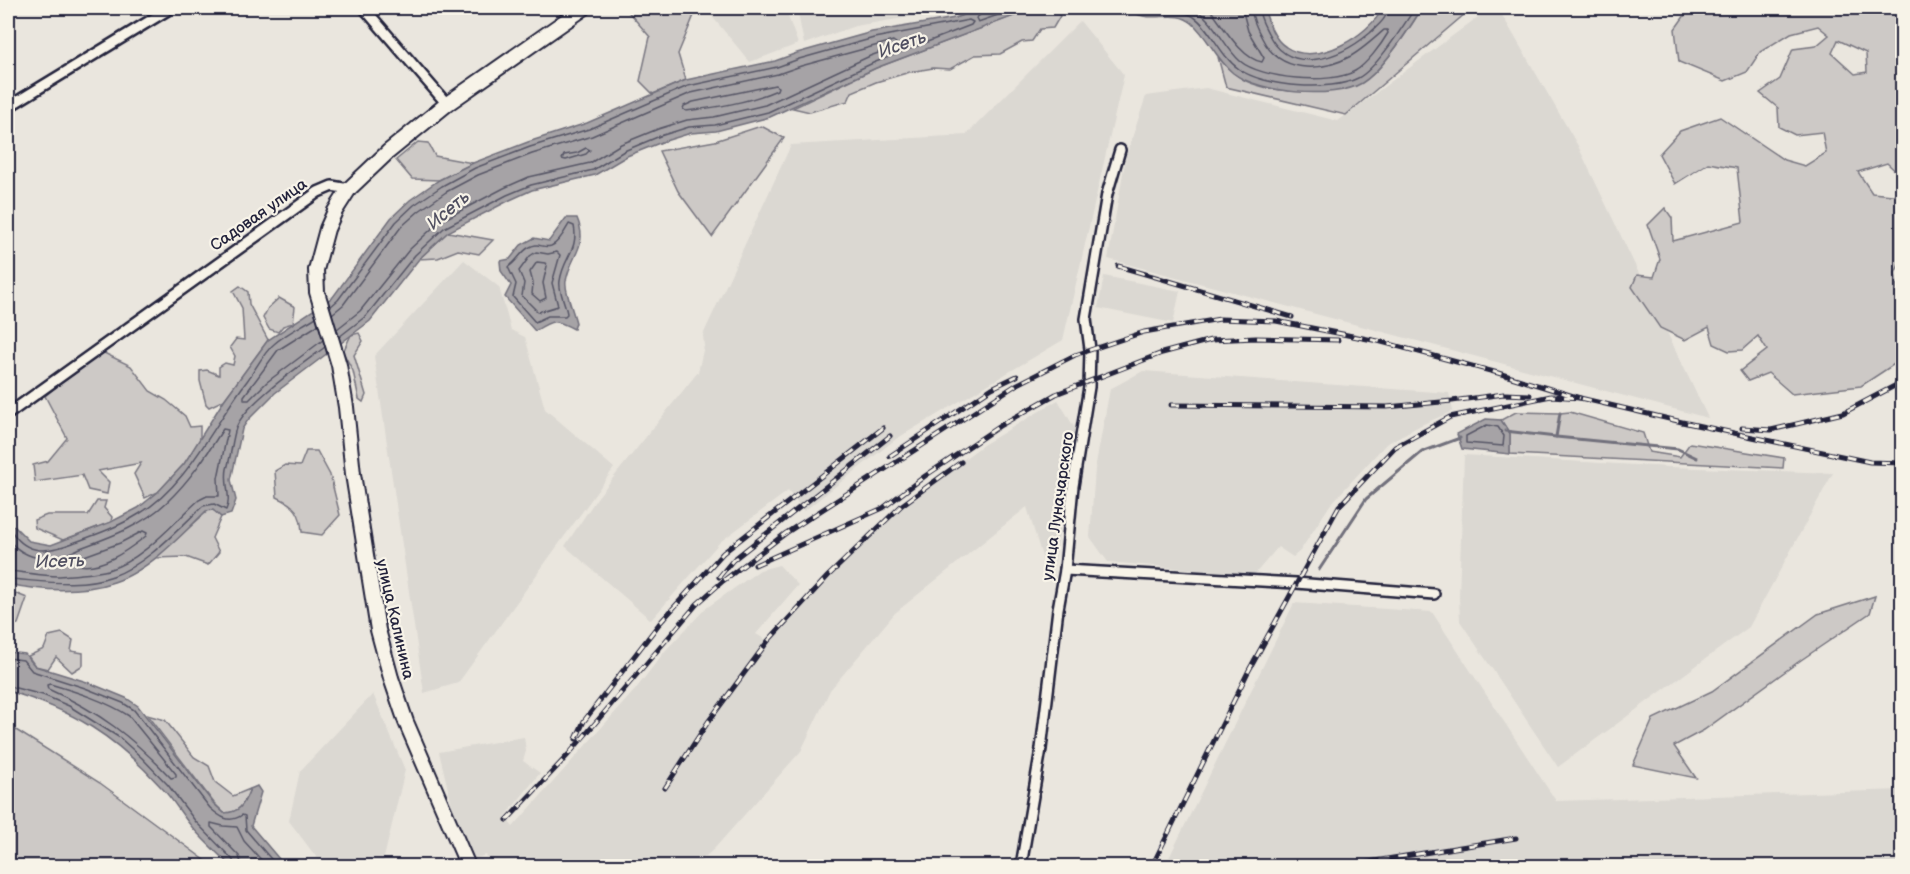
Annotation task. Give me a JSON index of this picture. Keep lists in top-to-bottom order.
{
  "streets": {
    "main road": ["улица Калинина"],
    "street": ["Садовая улица", "улица Луначарского"]
  },
  "crossings": [
    ["Садовая улица", "улица Калинина"]
  ],
  "water": ["Исеть"]
}
